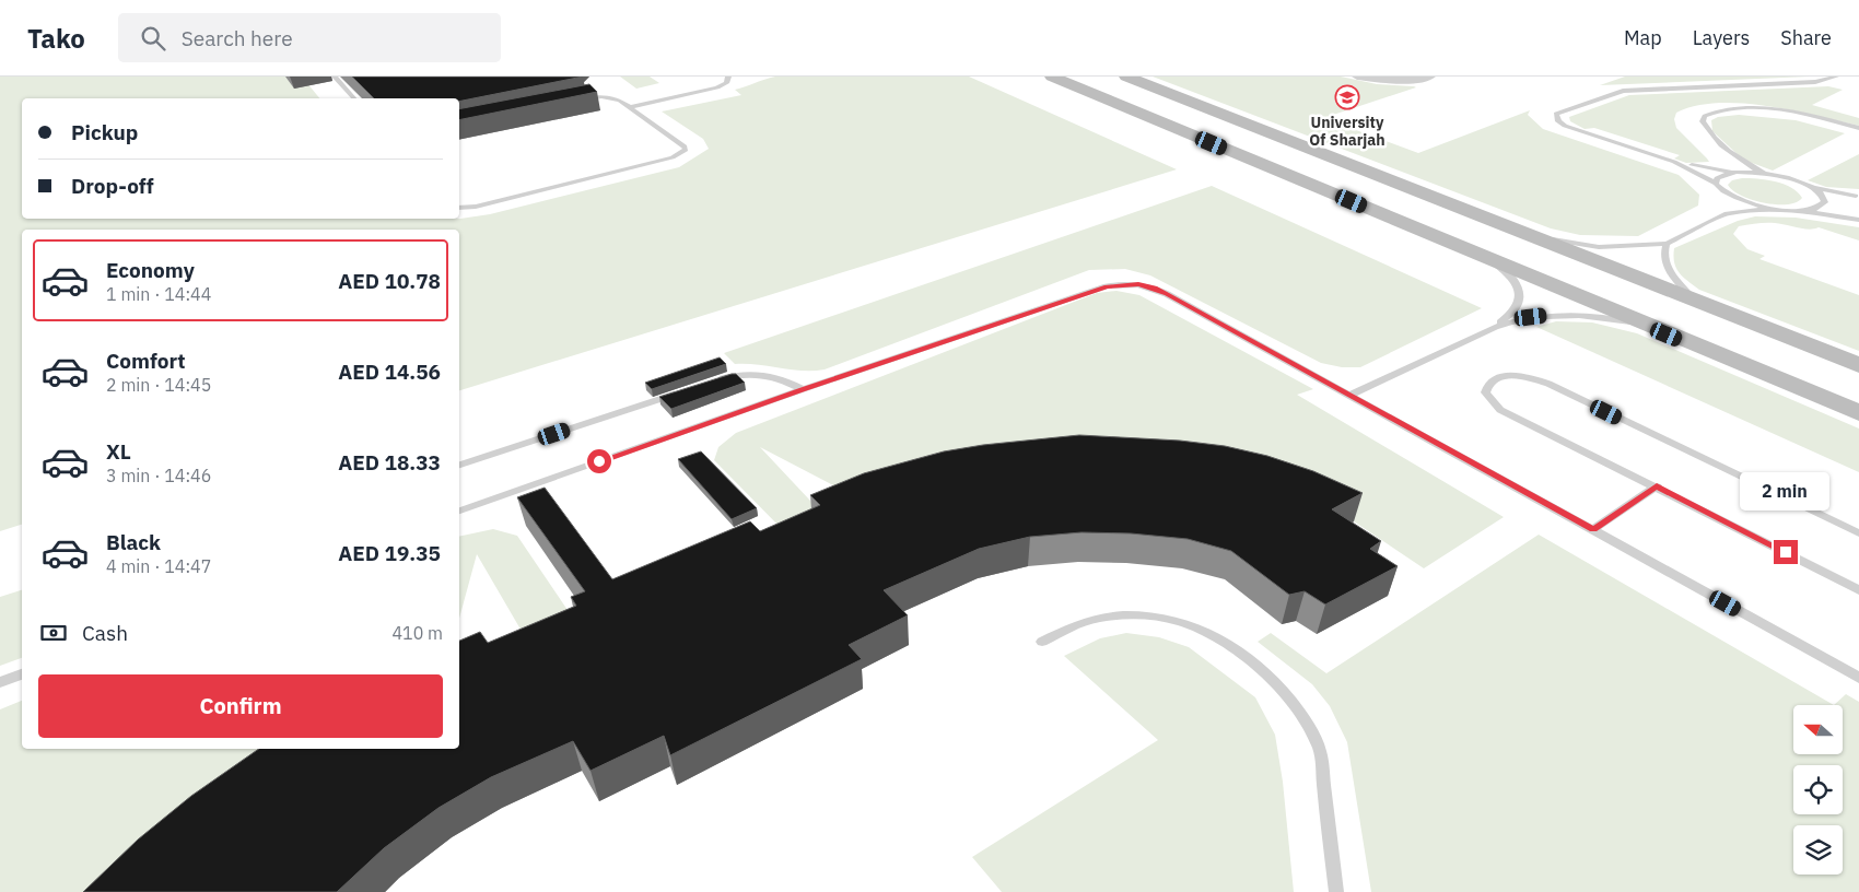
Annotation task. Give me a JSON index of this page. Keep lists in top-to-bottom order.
{
  "places": {
    "school or university": ["University Of Sharjah"]
  },
  "north": "left",
  "page": {
    "header": "Tako",
    "search": "Search here",
    "nav": ["Map", "Layers", "Share"],
    "banner": ["Pickup", "Drop-off"],
    "list": [
      {
        "name": "Economy",
        "note": "1 min · 14:44",
        "value": "AED 10.78"
      },
      {
        "name": "Comfort",
        "note": "2 min · 14:45",
        "value": "AED 14.56"
      },
      {
        "name": "XL",
        "note": "3 min · 14:46",
        "value": "AED 18.33"
      },
      {
        "name": "Black",
        "note": "4 min · 14:47",
        "value": "AED 19.35"
      }
    ],
    "bubble": "2 min",
    "pay": ["Cash", "410 m"],
    "buttons": "Confirm"
  }
}
